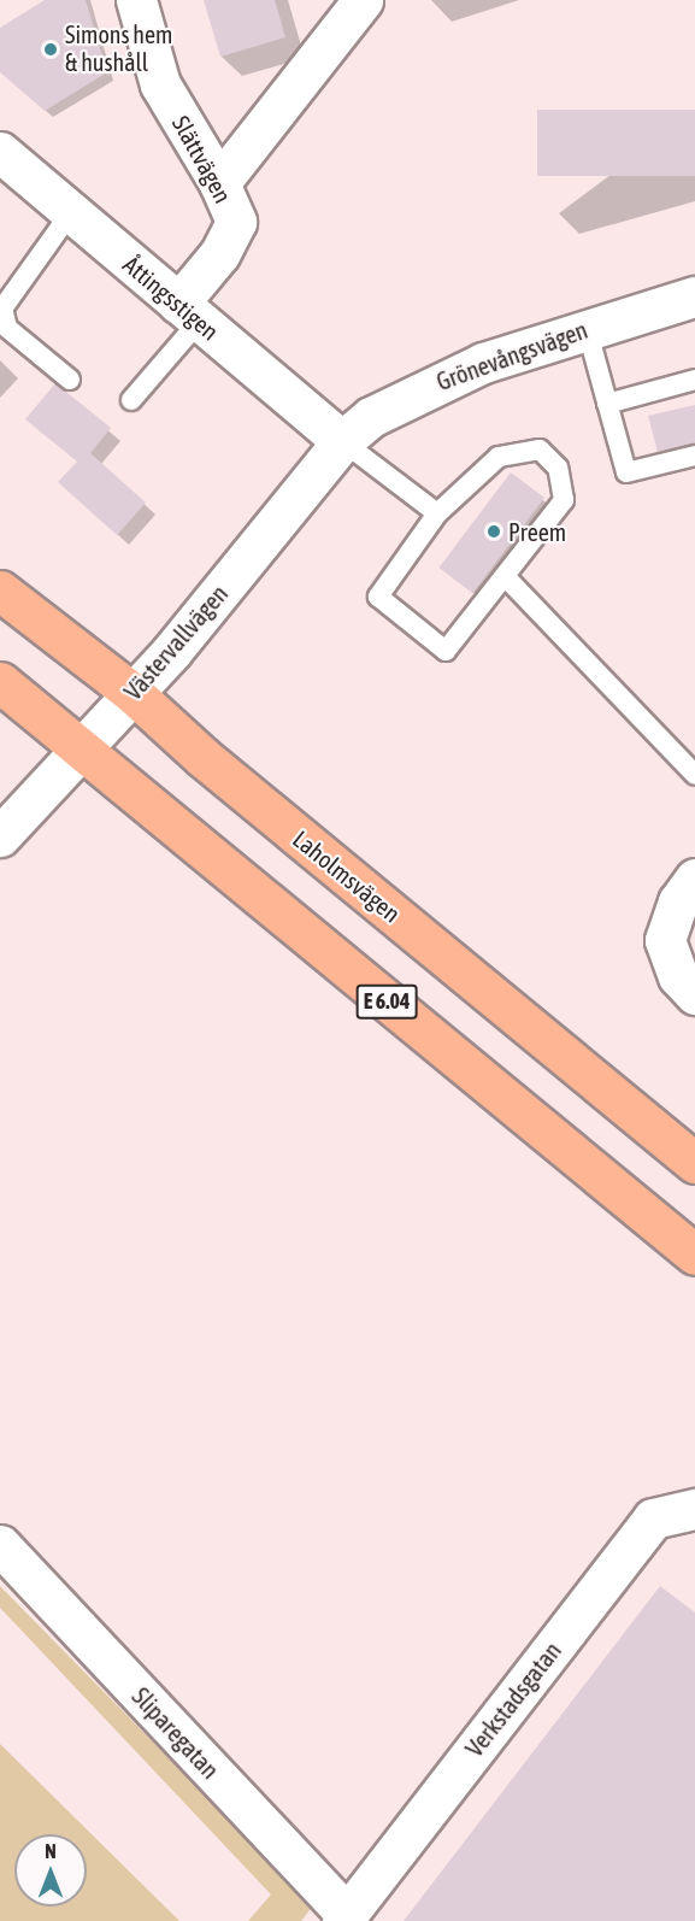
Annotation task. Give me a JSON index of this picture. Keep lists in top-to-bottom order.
{
  "streets": {
    "highway": ["Laholmsvägen", "E 6.04"],
    "street": [
      "Slättvägen",
      "Åttingsstigen",
      "Grönevångsvägen",
      "Västervallvägen",
      "Verkstadsgatan",
      "Sliparegatan"
    ]
  },
  "crossings": [
    ["Slättvägen", "Åttingsstigen"],
    ["Åttingsstigen", "Grönevångsvägen"],
    ["Åttingsstigen", "Västervallvägen"],
    ["Grönevångsvägen", "Västervallvägen"],
    ["Västervallvägen", "Laholmsvägen"],
    ["Västervallvägen", "E 6.04"],
    ["Verkstadsgatan", "Sliparegatan"]
  ],
  "places": ["Simons hem & hushåll", "Preem"],
  "north": "top"
}
